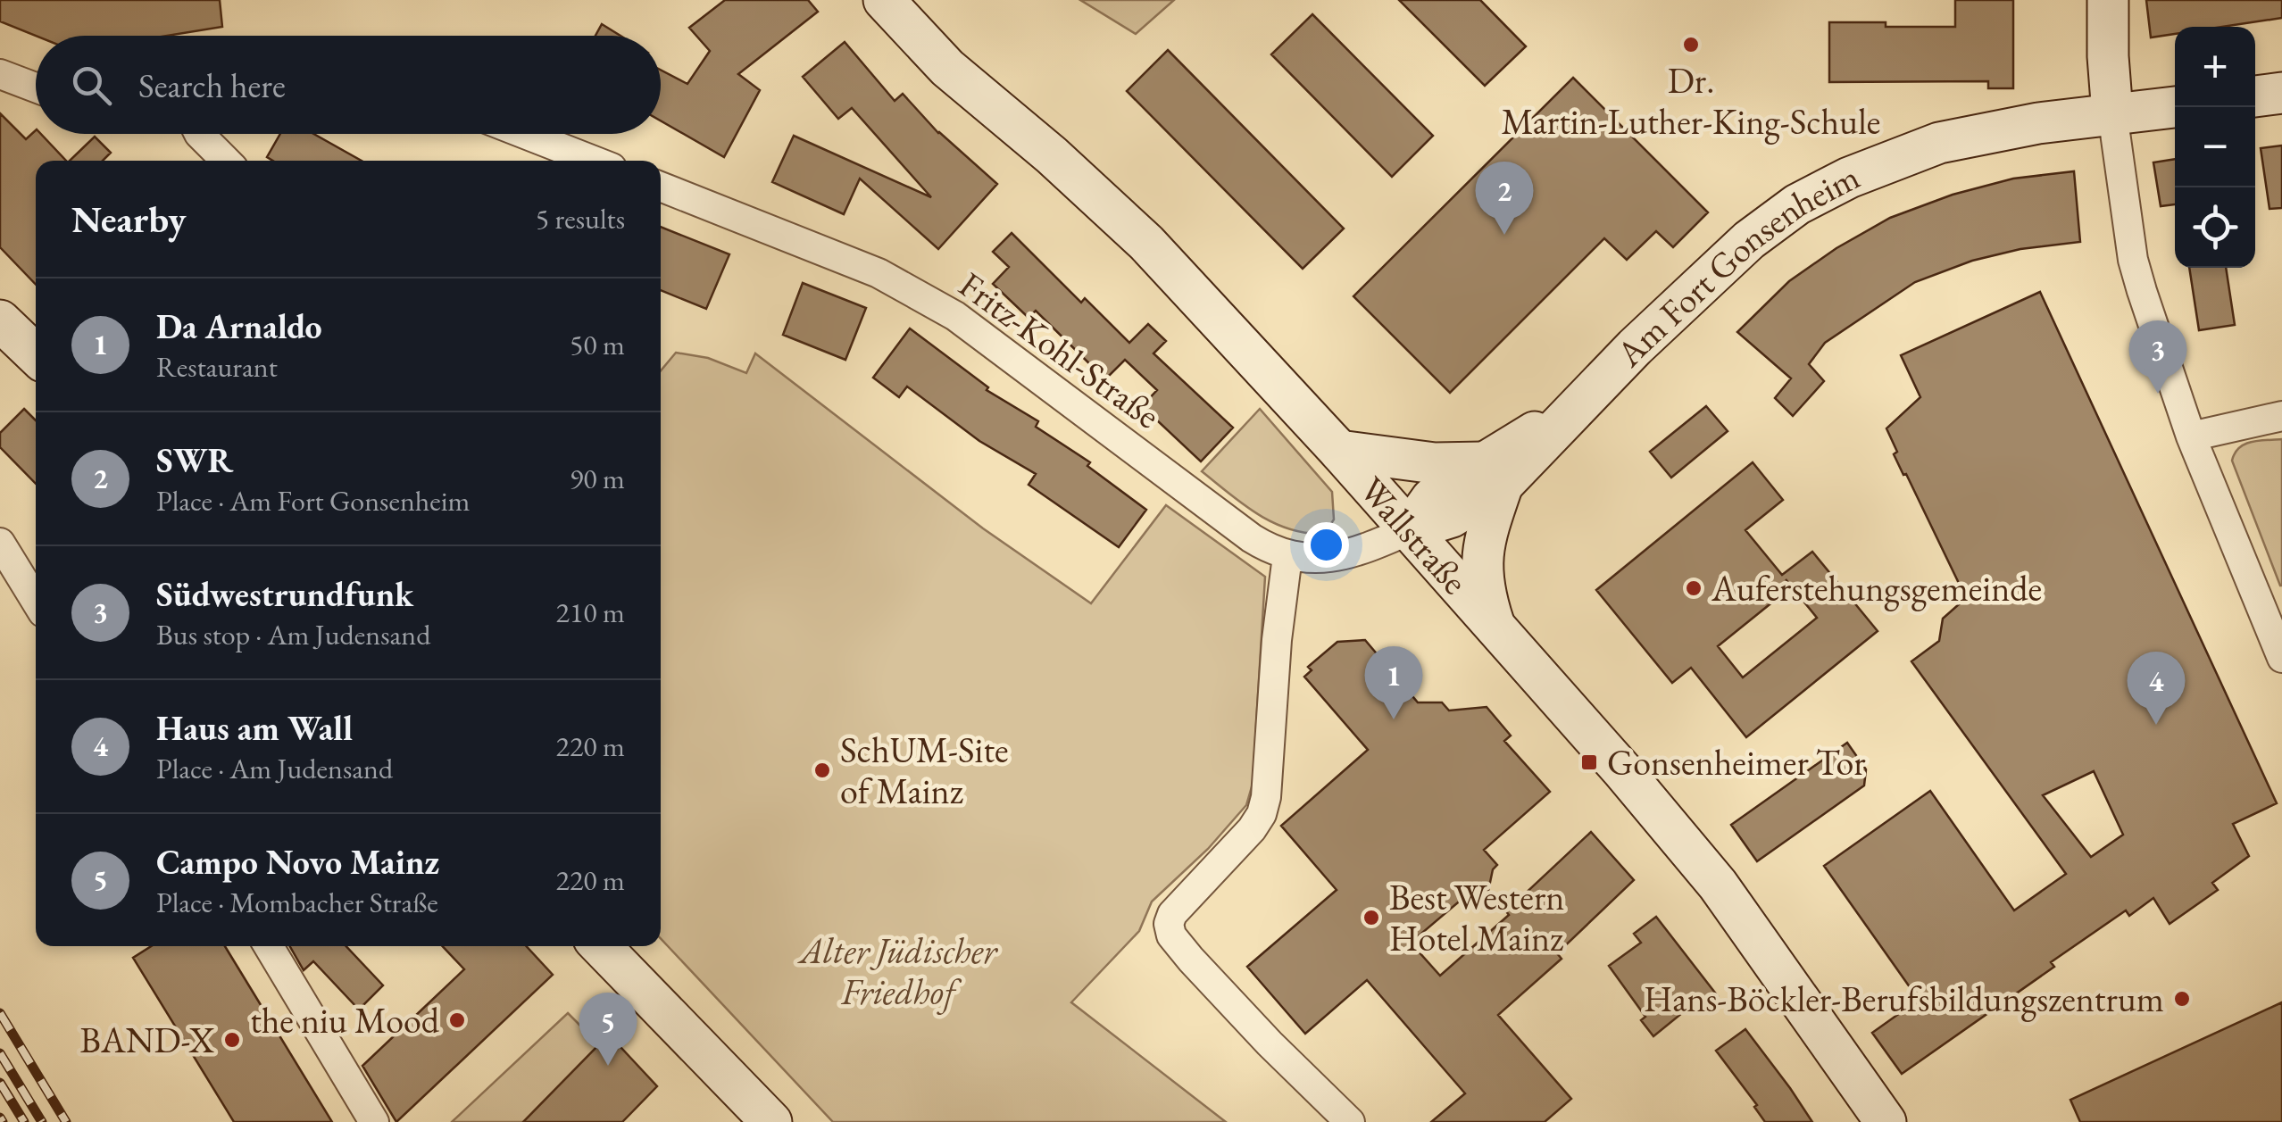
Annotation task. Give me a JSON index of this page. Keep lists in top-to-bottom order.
{
  "streets": {
    "street": ["Am Fort Gonsenheim", "Fritz-Kohl-Straße", "Wallstraße"]
  },
  "crossings": [
    ["Am Fort Gonsenheim", "Fritz-Kohl-Straße"],
    ["Am Fort Gonsenheim", "Wallstraße"],
    ["Fritz-Kohl-Straße", "Wallstraße"]
  ],
  "parks": ["Alter Jüdischer Friedhof"],
  "places": {
    "other": [
      "Dr. Martin-Luther-King-Schule",
      "Auferstehungsgemeinde",
      "SchUM-Site of Mainz",
      "Best Western Hotel Mainz",
      "Hans-Böckler-Berufsbildungszentrum",
      "the niu Mood",
      "BAND-X"
    ],
    "transit": ["Gonsenheimer Tor"]
  },
  "page": {
    "map_buttons": ["+", "−"],
    "search": "Search here",
    "heading": ["Nearby", "5 results"],
    "pins": [
      "2",
      "3",
      "1",
      "4",
      "5"
    ],
    "list": [
      {
        "mark": "1",
        "name": "Da Arnaldo",
        "note": "Restaurant",
        "value": "50 m"
      },
      {
        "mark": "2",
        "name": "SWR",
        "note": "Place · Am Fort Gonsenheim",
        "value": "90 m"
      },
      {
        "mark": "3",
        "name": "Südwestrundfunk",
        "note": "Bus stop · Am Judensand",
        "value": "210 m"
      },
      {
        "mark": "4",
        "name": "Haus am Wall",
        "note": "Place · Am Judensand",
        "value": "220 m"
      },
      {
        "mark": "5",
        "name": "Campo Novo Mainz",
        "note": "Place · Mombacher Straße",
        "value": "220 m"
      }
    ]
  }
}
